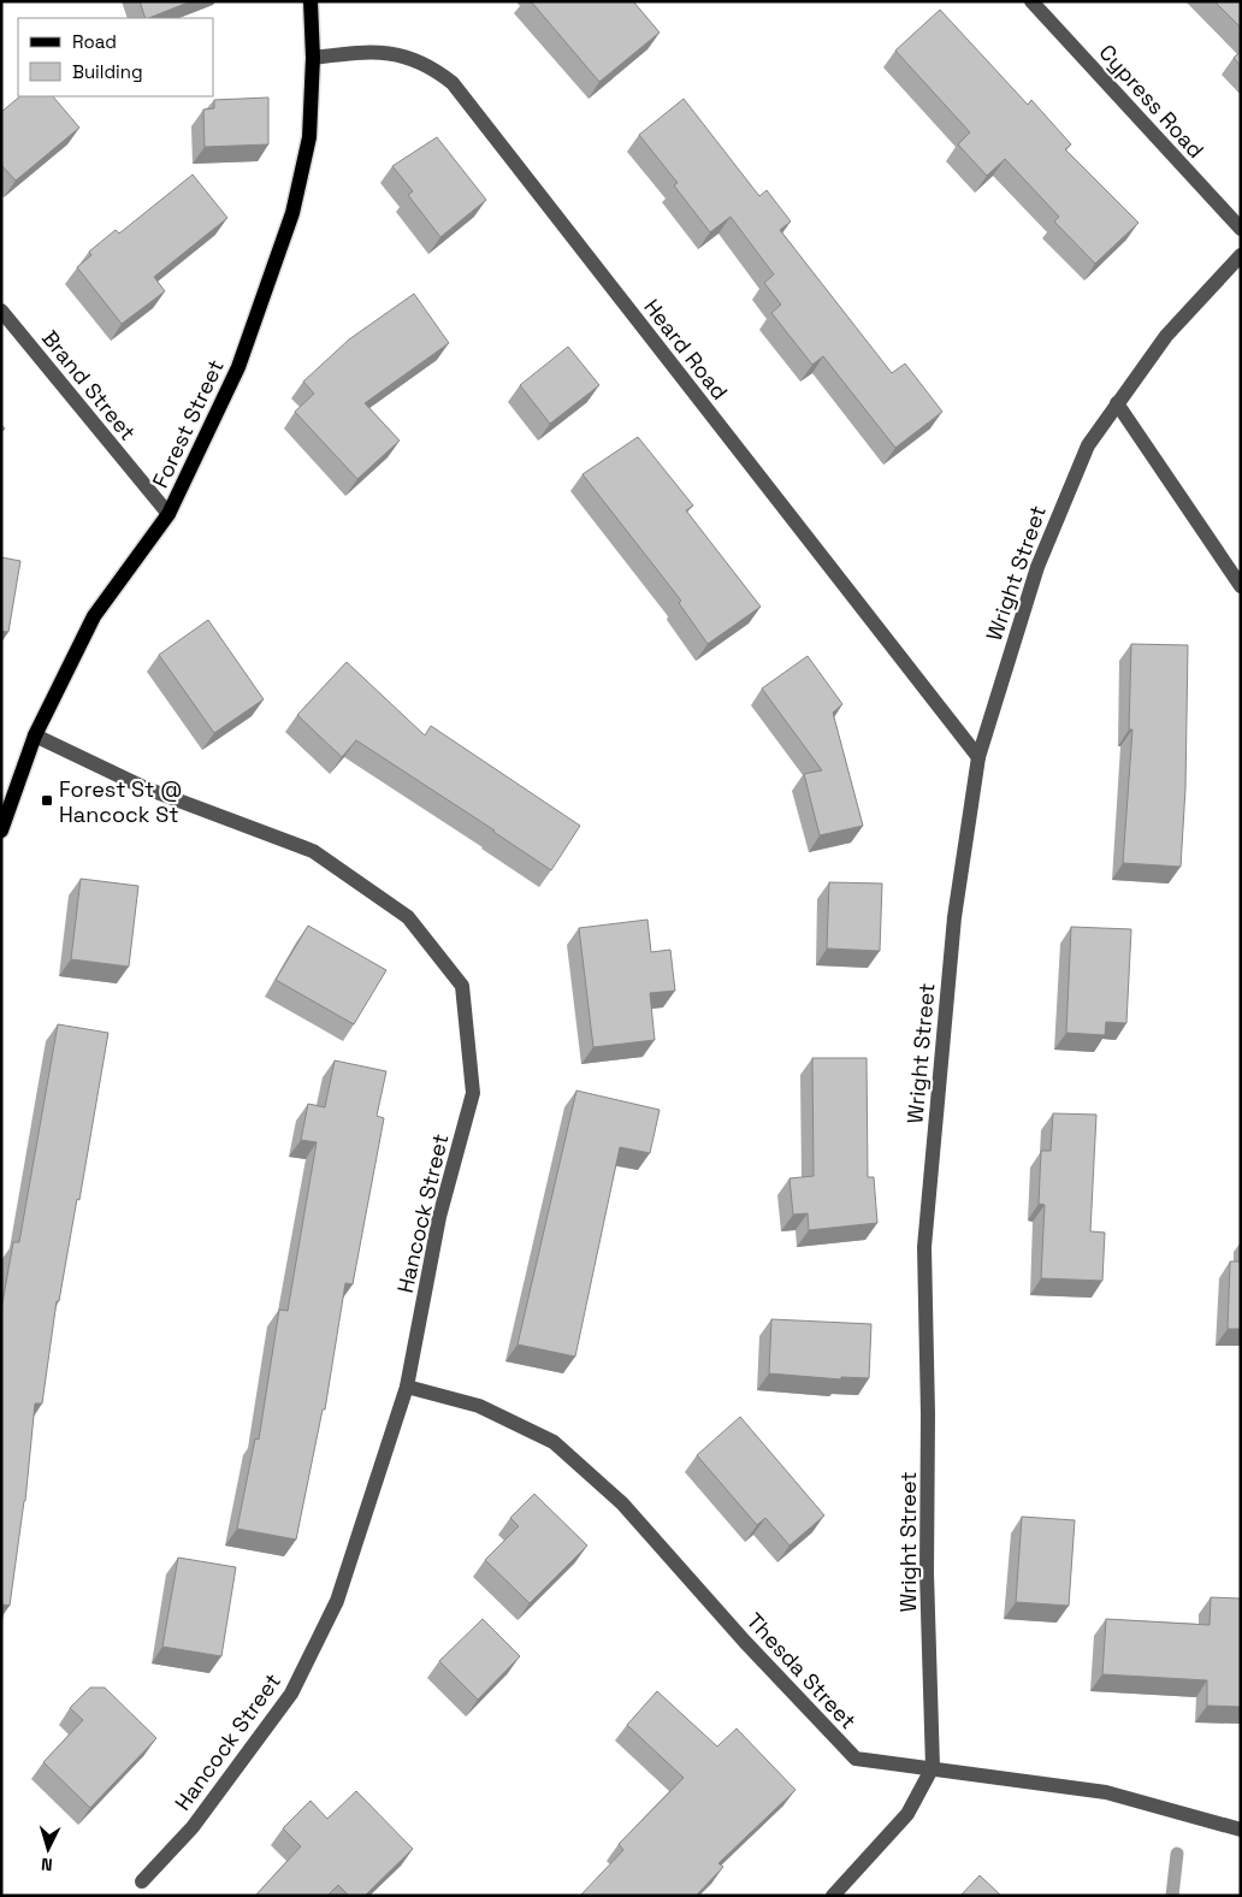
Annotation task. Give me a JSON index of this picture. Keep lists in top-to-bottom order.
{
  "streets": {
    "main road": ["Forest Street"],
    "street": [
      "Cypress Road",
      "Heard Road",
      "Brand Street",
      "Wright Street",
      "Hancock Street",
      "Thesda Street"
    ]
  },
  "crossings": [
    ["Heard Road", "Forest Street"],
    ["Heard Road", "Wright Street"],
    ["Brand Street", "Forest Street"],
    ["Forest Street", "Hancock Street"],
    ["Wright Street", "Thesda Street"],
    ["Hancock Street", "Thesda Street"]
  ],
  "places": {
    "transit": ["Forest St @ Hancock St"]
  },
  "legend": ["Road", "Building"],
  "north": "bottom"
}
